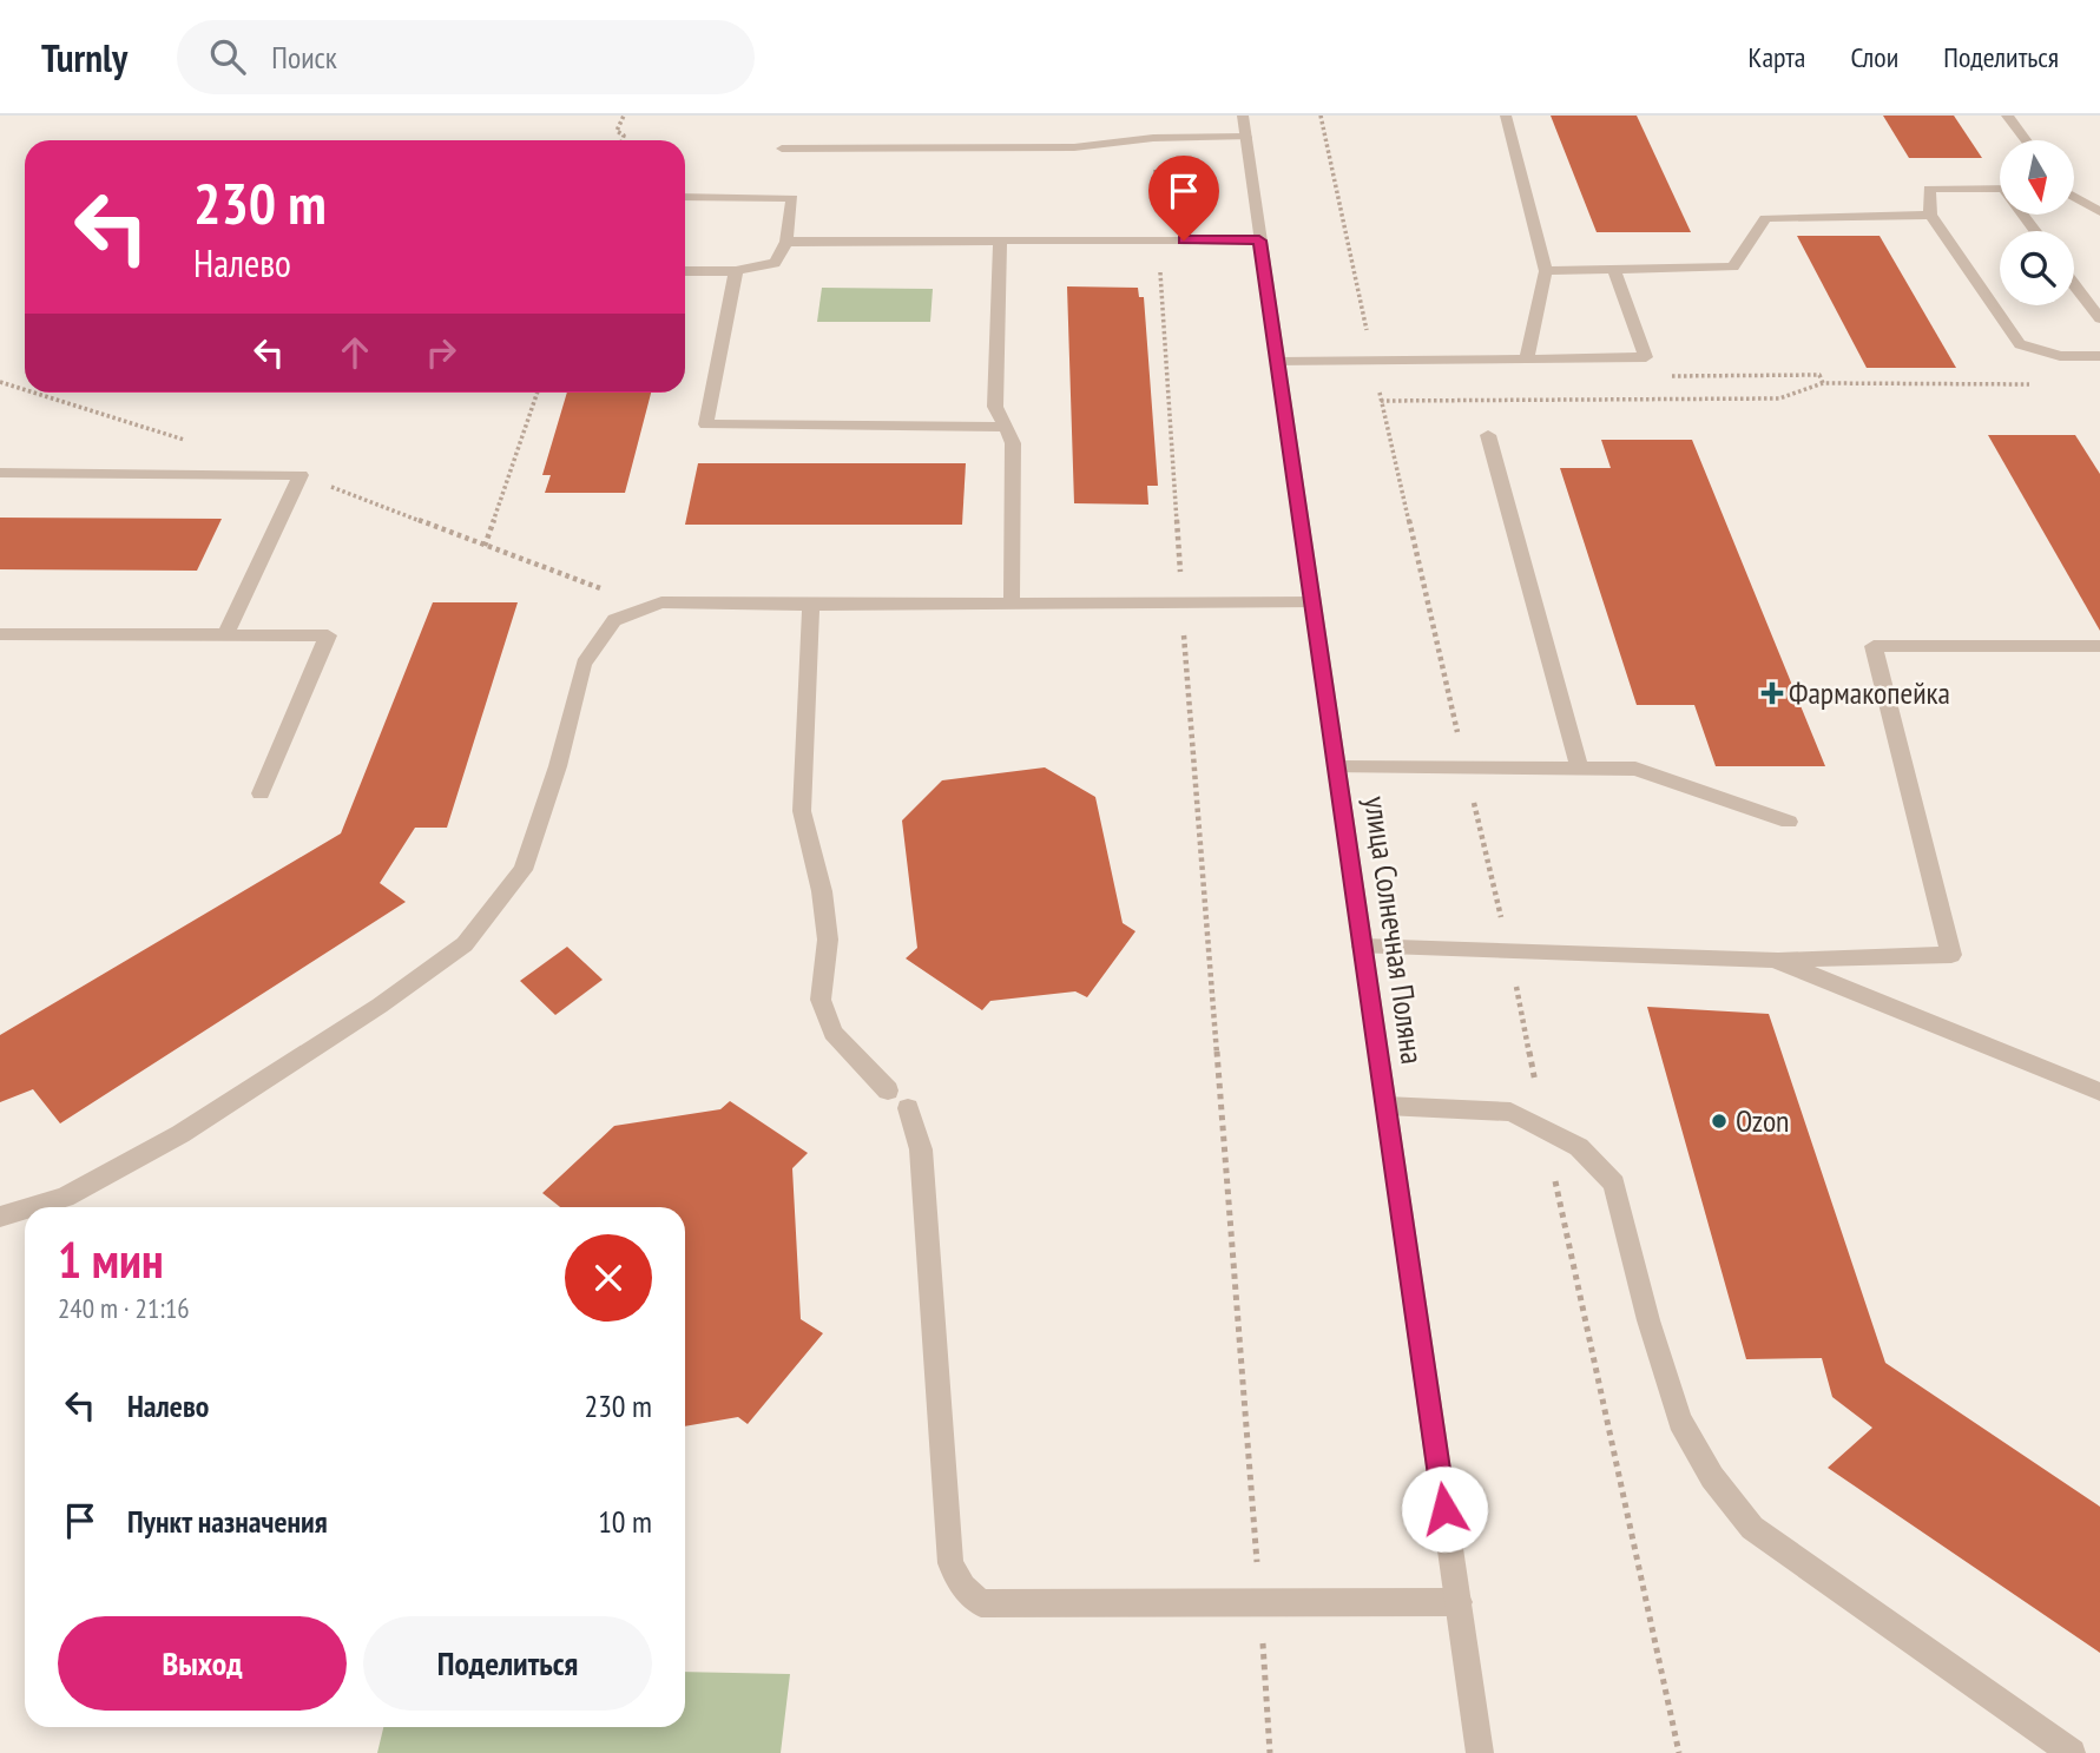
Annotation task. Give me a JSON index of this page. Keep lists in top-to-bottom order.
{
  "streets": {
    "street": ["улица Солнечная Поляна"]
  },
  "places": {
    "health": ["Фармакопейка"],
    "other": ["Ozon"]
  },
  "north": "bottom",
  "page": {
    "header": "Turnly",
    "search": "Поиск",
    "nav": ["Карта", "Слои", "Поделиться"],
    "turn": ["230 m", "Налево"],
    "heading": ["1 мин", "240 m · 21:16"],
    "list": [
      {
        "name": "Налево",
        "value": "230 m"
      },
      {
        "name": "Пункт назначения",
        "value": "10 m"
      }
    ],
    "buttons": ["Выход", "Поделиться"]
  }
}
